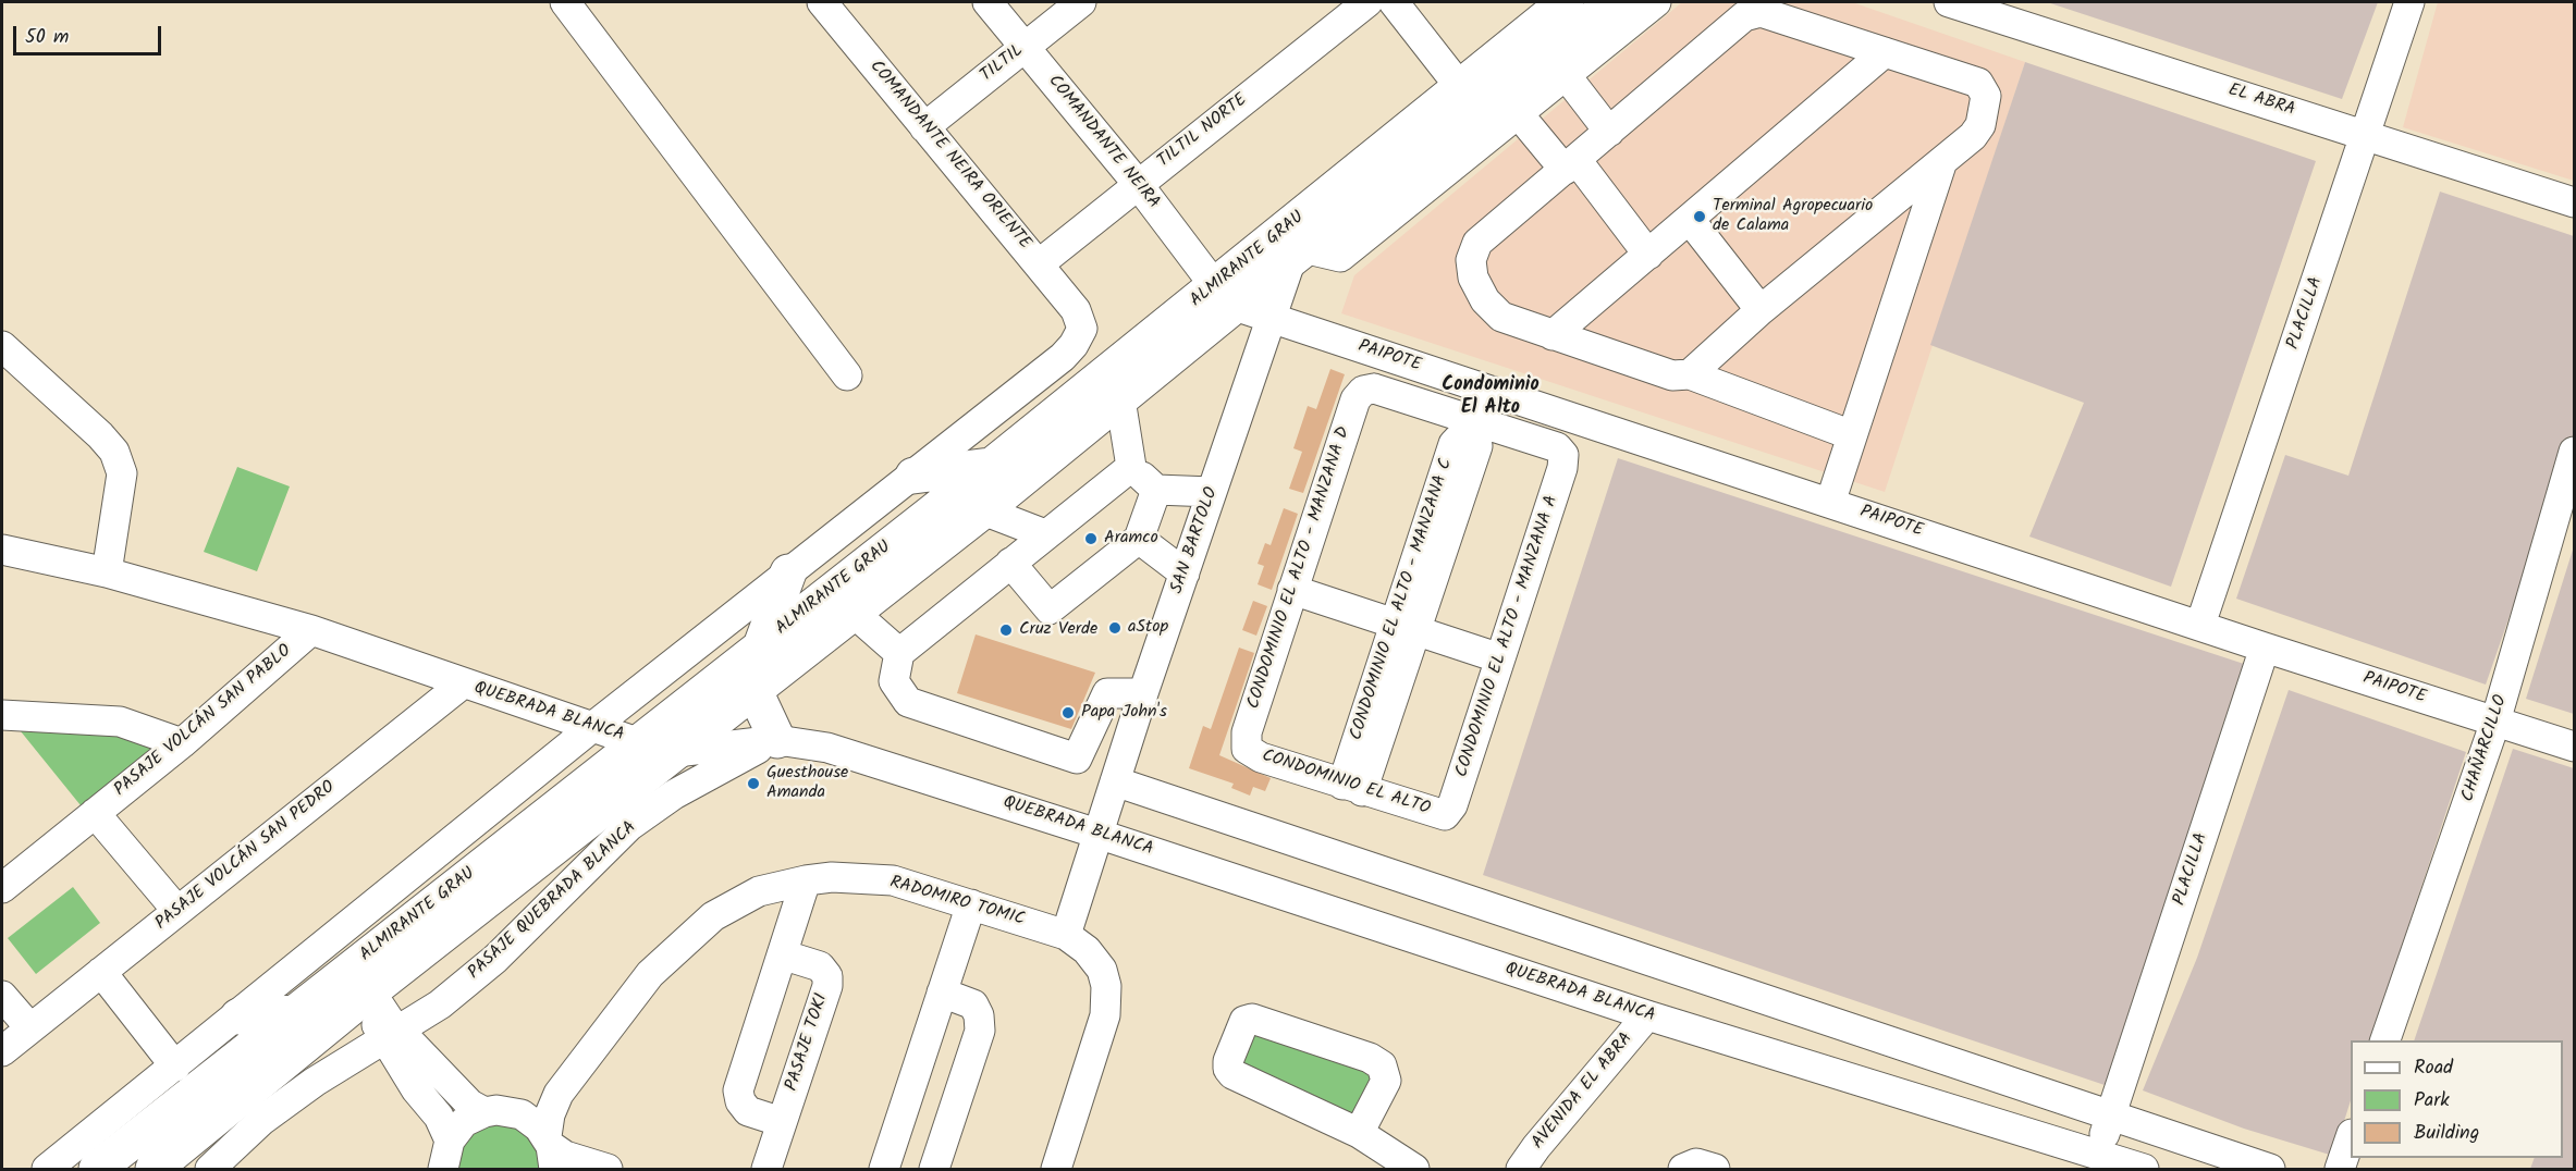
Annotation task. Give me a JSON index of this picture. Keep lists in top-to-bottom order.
{
  "streets": {
    "main road": ["ALMIRANTE GRAU"],
    "street": [
      "TILTIL",
      "EL ABRA",
      "TILTIL NORTE",
      "COMANDANTE NEIRA",
      "COMANDANTE NEIRA ORIENTE",
      "PLACILLA",
      "PAIPOTE",
      "SAN BARTOLO",
      "CONDOMINIO EL ALTO - MANZANA D",
      "CONDOMINIO EL ALTO - MANZANA A",
      "QUEBRADA BLANCA",
      "PASAJE VOLCÁN SAN PABLO",
      "CHAÑARCILLO",
      "CONDOMINIO EL ALTO",
      "PASAJE VOLCÁN SAN PEDRO",
      "PASAJE QUEBRADA BLANCA",
      "RADOMIRO TOMIC",
      "PASAJE TOKI",
      "AVENIDA EL ABRA"
    ]
  },
  "crossings": [
    ["TILTIL", "COMANDANTE NEIRA"],
    ["TILTIL", "COMANDANTE NEIRA ORIENTE"],
    ["EL ABRA", "PLACILLA"],
    ["TILTIL NORTE", "COMANDANTE NEIRA"],
    ["TILTIL NORTE", "COMANDANTE NEIRA ORIENTE"],
    ["COMANDANTE NEIRA", "ALMIRANTE GRAU"],
    ["COMANDANTE NEIRA", "PAIPOTE"],
    ["COMANDANTE NEIRA ORIENTE", "ALMIRANTE GRAU"],
    ["ALMIRANTE GRAU", "PAIPOTE"],
    ["ALMIRANTE GRAU", "SAN BARTOLO"],
    ["ALMIRANTE GRAU", "QUEBRADA BLANCA"],
    ["PLACILLA", "PAIPOTE"],
    ["PLACILLA", "QUEBRADA BLANCA"],
    ["PAIPOTE", "SAN BARTOLO"],
    ["PAIPOTE", "CHAÑARCILLO"],
    ["SAN BARTOLO", "QUEBRADA BLANCA"],
    ["SAN BARTOLO", "RADOMIRO TOMIC"],
    ["CONDOMINIO EL ALTO - MANZANA D", "CONDOMINIO EL ALTO - MANZANA A"],
    ["CONDOMINIO EL ALTO - MANZANA D", "CONDOMINIO EL ALTO"],
    ["CONDOMINIO EL ALTO - MANZANA A", "CONDOMINIO EL ALTO"],
    ["QUEBRADA BLANCA", "PASAJE VOLCÁN SAN PABLO"],
    ["QUEBRADA BLANCA", "PASAJE VOLCÁN SAN PEDRO"],
    ["QUEBRADA BLANCA", "PASAJE QUEBRADA BLANCA"],
    ["QUEBRADA BLANCA", "AVENIDA EL ABRA"]
  ],
  "districts": ["Condominio El Alto"],
  "places": [
    "Terminal Agropecuario de Calama",
    "Aramco",
    "aStop",
    "Cruz Verde",
    "Papa John's",
    "Guesthouse Amanda"
  ],
  "legend": ["Road", "Park", "Building"],
  "scale_bar": "50 m"
}
